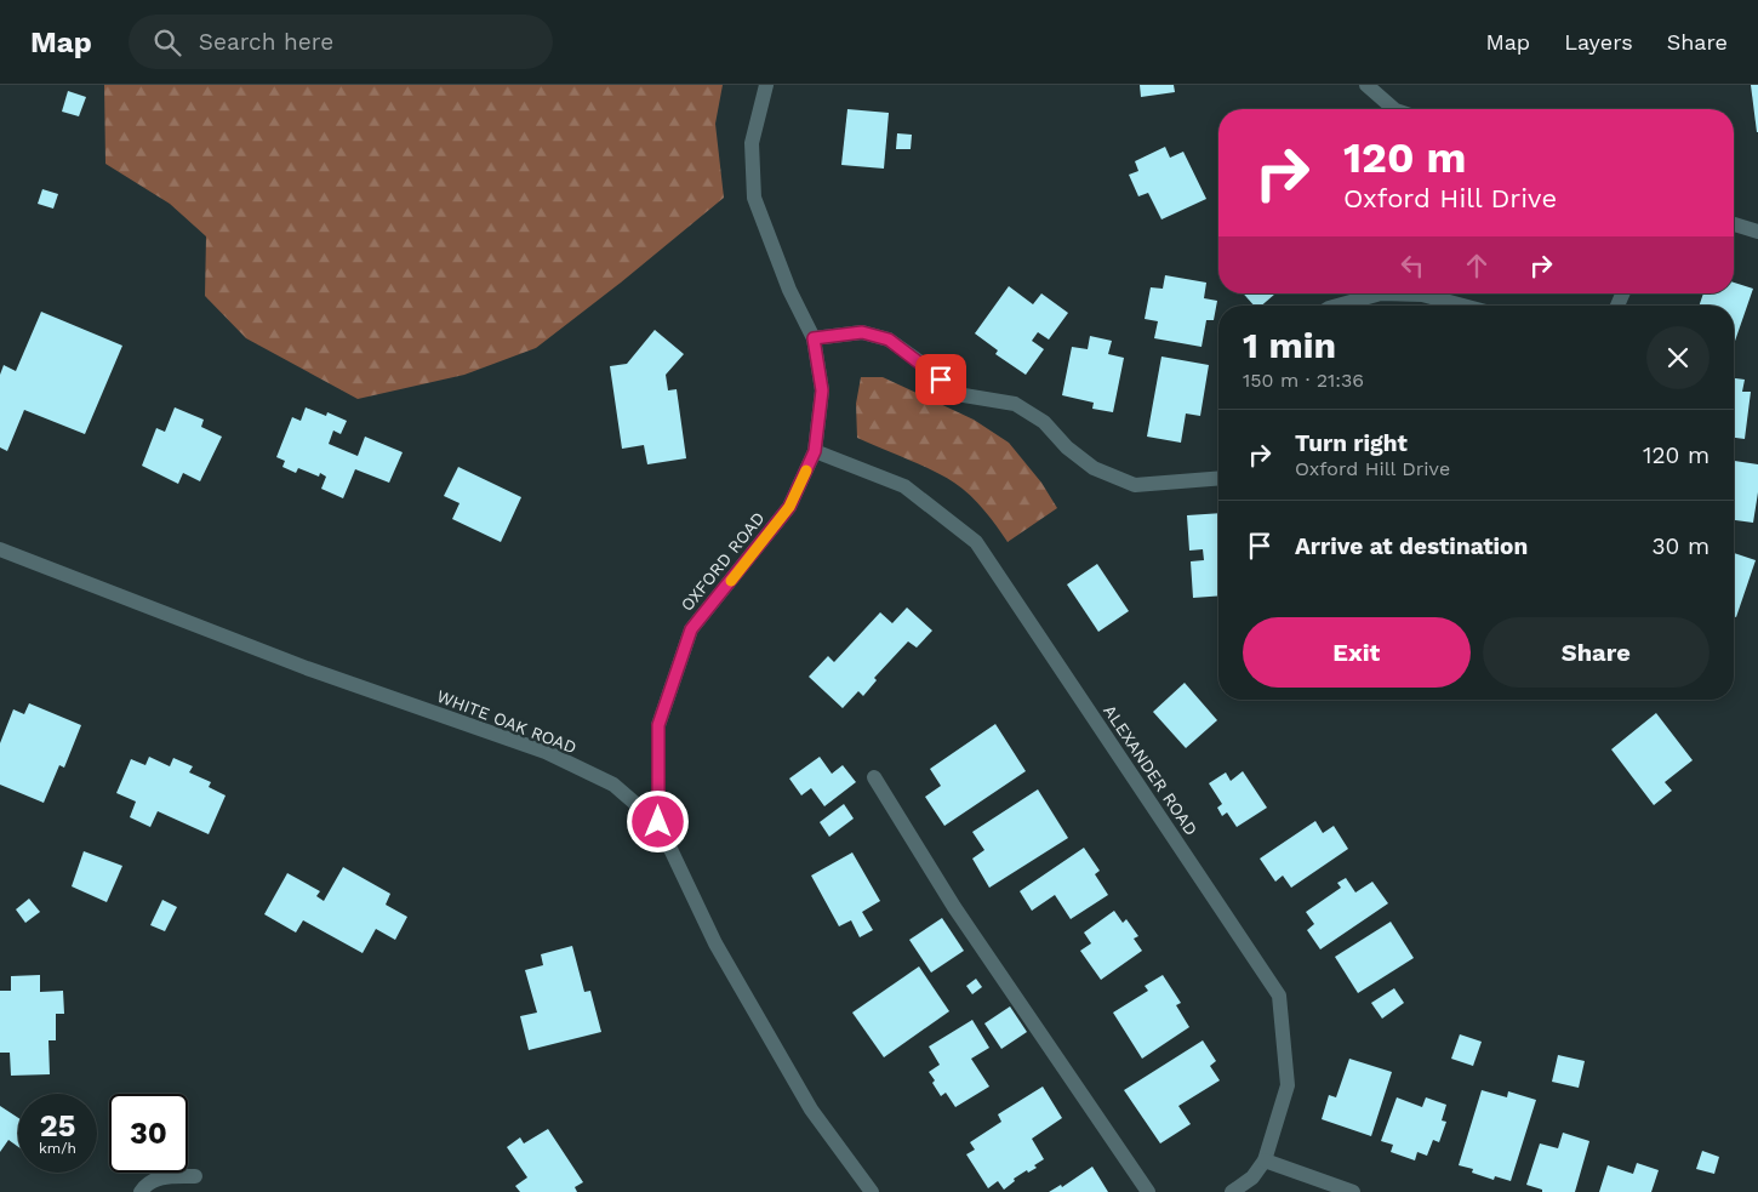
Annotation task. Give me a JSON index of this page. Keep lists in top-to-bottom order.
{
  "streets": {
    "street": ["OXFORD ROAD", "WHITE OAK ROAD", "ALEXANDER ROAD"]
  },
  "crossings": [
    ["OXFORD ROAD", "WHITE OAK ROAD"],
    ["OXFORD ROAD", "ALEXANDER ROAD"]
  ],
  "page": {
    "header": "Map",
    "search": "Search here",
    "nav": ["Map", "Layers", "Share"],
    "turn": ["120 m", "Oxford Hill Drive"],
    "heading": ["1 min", "150 m · 21:36"],
    "list": [
      {
        "name": "Turn right",
        "note": "Oxford Hill Drive",
        "value": "120 m"
      },
      {
        "name": "Arrive at destination",
        "value": "30 m"
      }
    ],
    "buttons": ["Exit", "Share"],
    "speed": "25 km/h",
    "limit": "30"
  }
}
